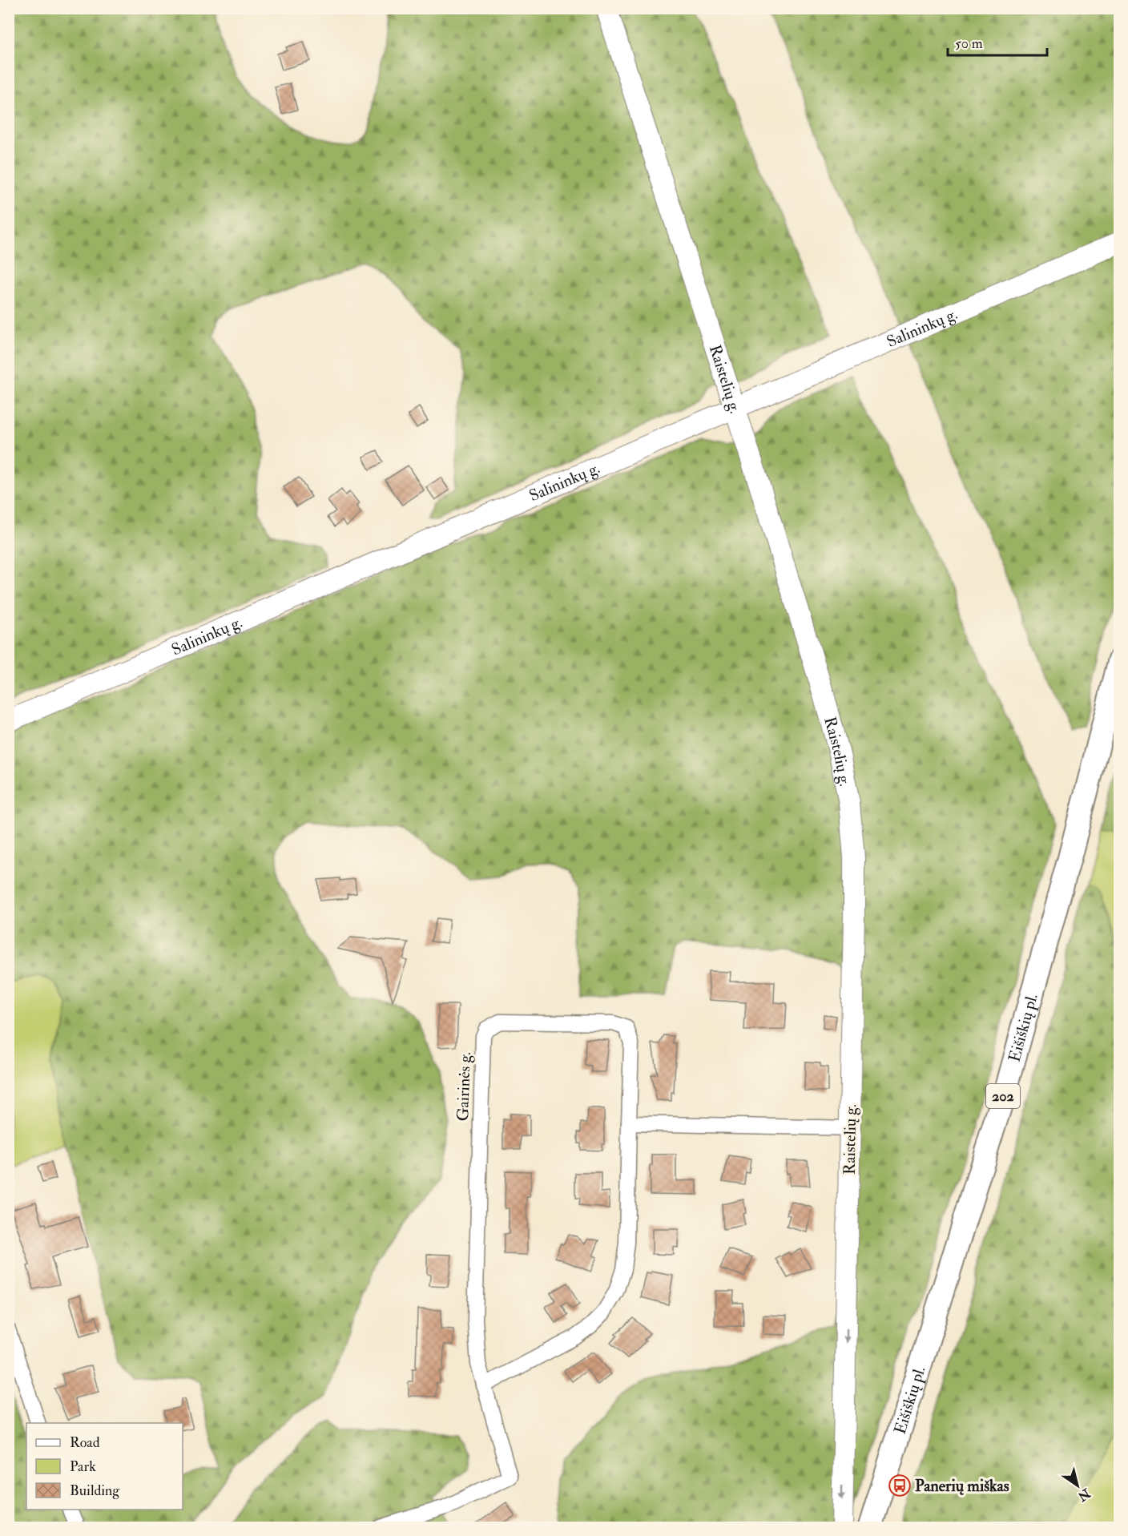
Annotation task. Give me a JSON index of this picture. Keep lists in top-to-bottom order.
{
  "streets": {
    "main road": [
      "Salininkų g.",
      "Raistelių g.",
      "Eišiškių pl.",
      "202"
    ],
    "street": ["Gairinės g."]
  },
  "crossings": [
    ["Salininkų g.", "Raistelių g."]
  ],
  "places": {
    "bus stop": ["Panerių miškas"]
  },
  "legend": ["Road", "Park", "Building"],
  "scale_bar": "50 m",
  "north": "bottom right"
}
